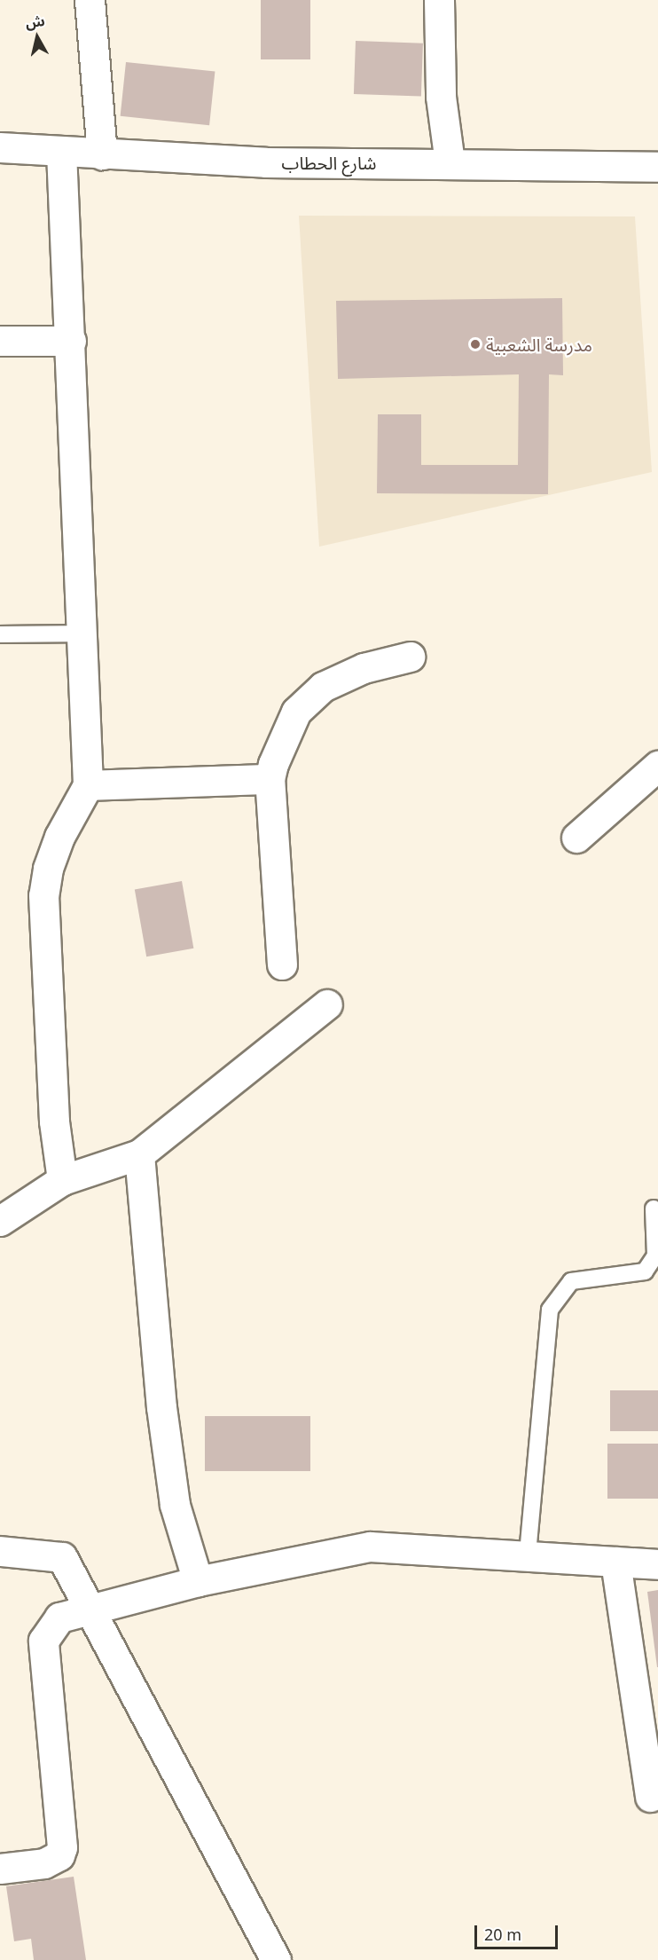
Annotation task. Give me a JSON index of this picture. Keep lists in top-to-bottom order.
{
  "streets": {
    "street": ["شارع الحطاب"]
  },
  "places": ["مدرسة الشعبية"],
  "scale_bar": "20 m",
  "north": "top"
}
